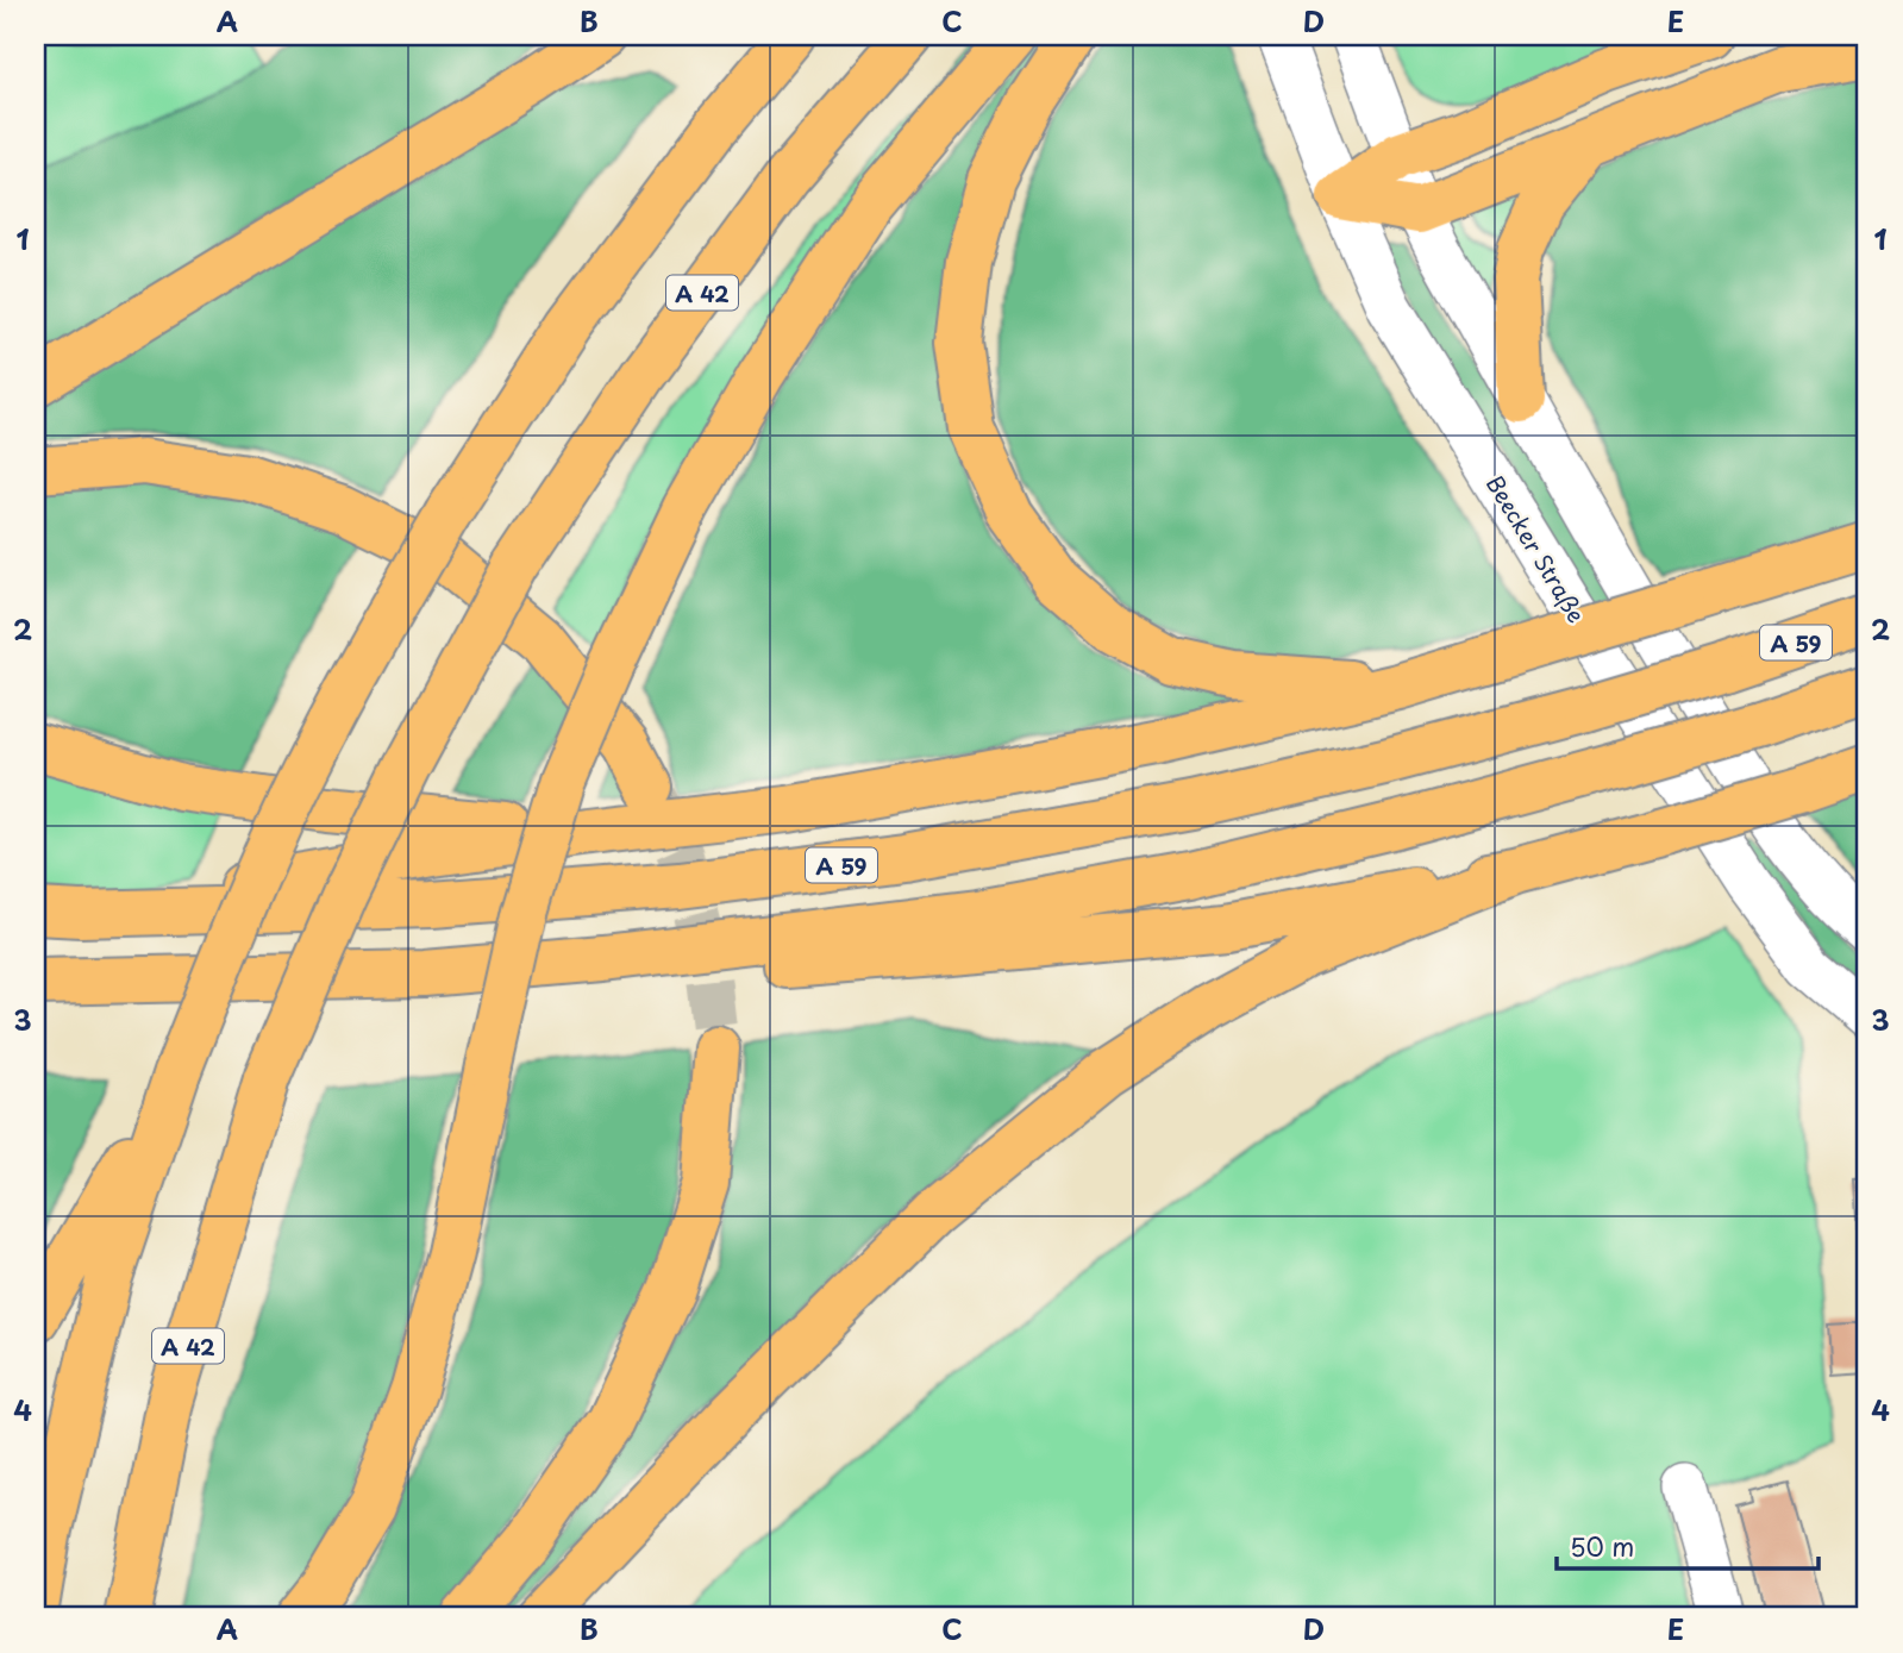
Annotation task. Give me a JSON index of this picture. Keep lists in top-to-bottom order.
{
  "streets": {
    "highway": ["A 42", "A 59"],
    "street": ["Beecker Straße"]
  },
  "scale_bar": "50 m",
  "grid": {
    "columns": [
      "A",
      "B",
      "C",
      "D",
      "E"
    ],
    "rows": [
      "1",
      "2",
      "3",
      "4"
    ]
  }
}
